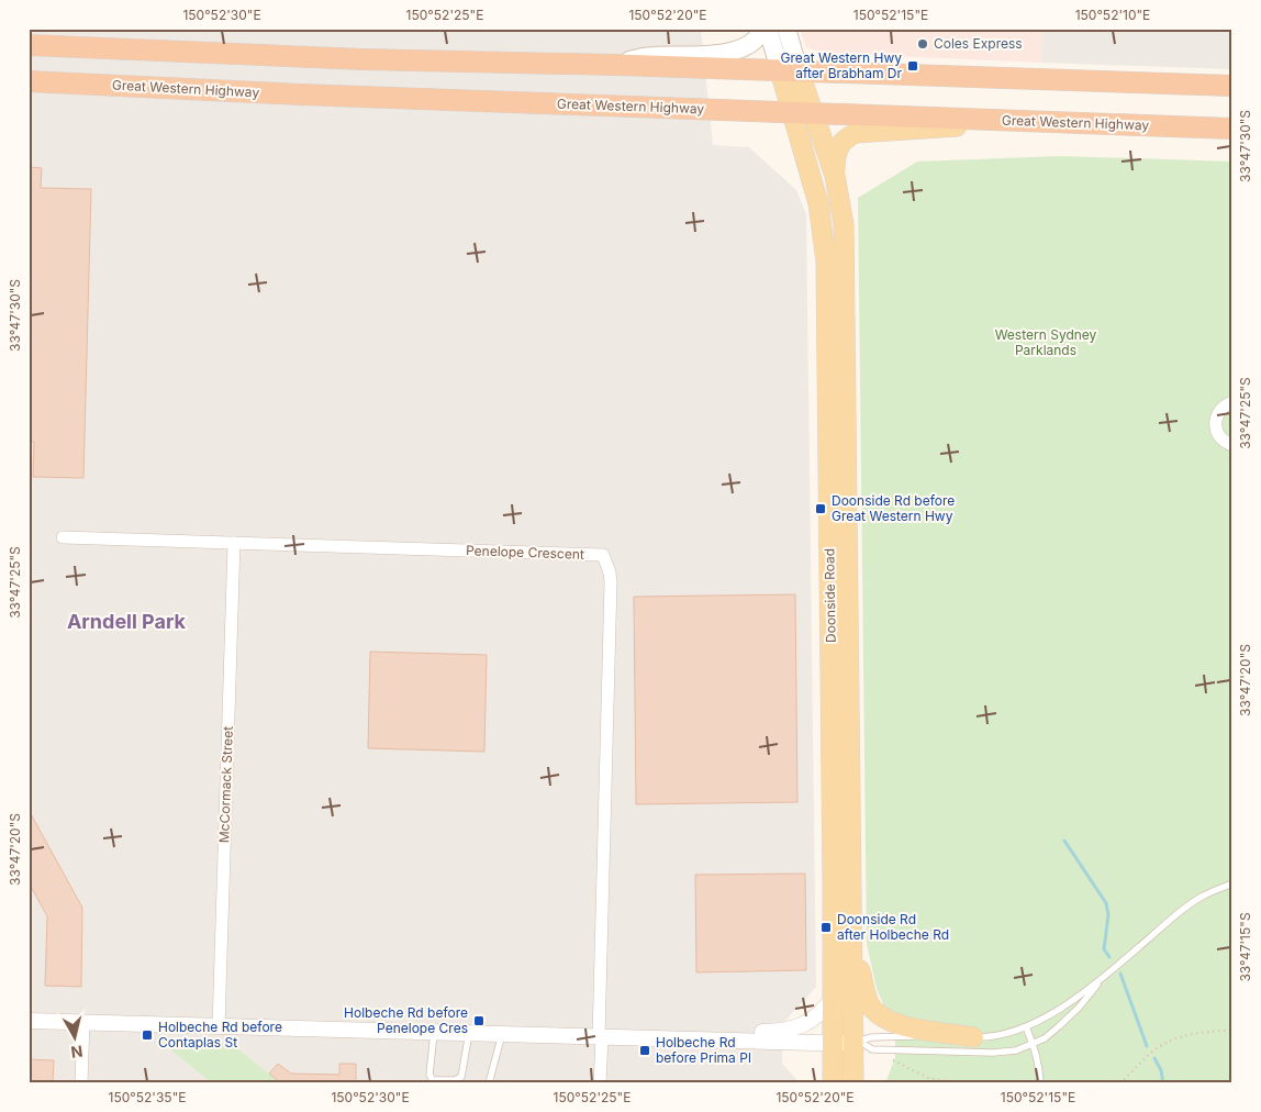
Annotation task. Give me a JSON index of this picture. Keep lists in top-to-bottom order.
{
  "streets": {
    "highway": ["Great Western Highway"],
    "main road": ["Doonside Road"],
    "street": ["Penelope Crescent", "McCormack Street"]
  },
  "crossings": [
    ["Great Western Highway", "Doonside Road"],
    ["Penelope Crescent", "McCormack Street"]
  ],
  "districts": ["Arndell Park"],
  "parks": ["Western Sydney Parklands"],
  "places": {
    "other": ["Coles Express"],
    "transit": [
      "Great Western Hwy after Brabham Dr",
      "Doonside Rd before Great Western Hwy",
      "Doonside Rd after Holbeche Rd",
      "Holbeche Rd before Penelope Cres",
      "Holbeche Rd before Contaplas St",
      "Holbeche Rd before Prima Pl"
    ]
  },
  "north": "bottom",
  "coordinates": [
    "150°52'30\"E",
    "150°52'25\"E",
    "150°52'20\"E",
    "150°52'15\"E",
    "150°52'10\"E",
    "33°47'30\"S",
    "33°47'25\"S",
    "33°47'20\"S",
    "33°47'15\"S",
    "150°52'35\"E"
  ]
}
